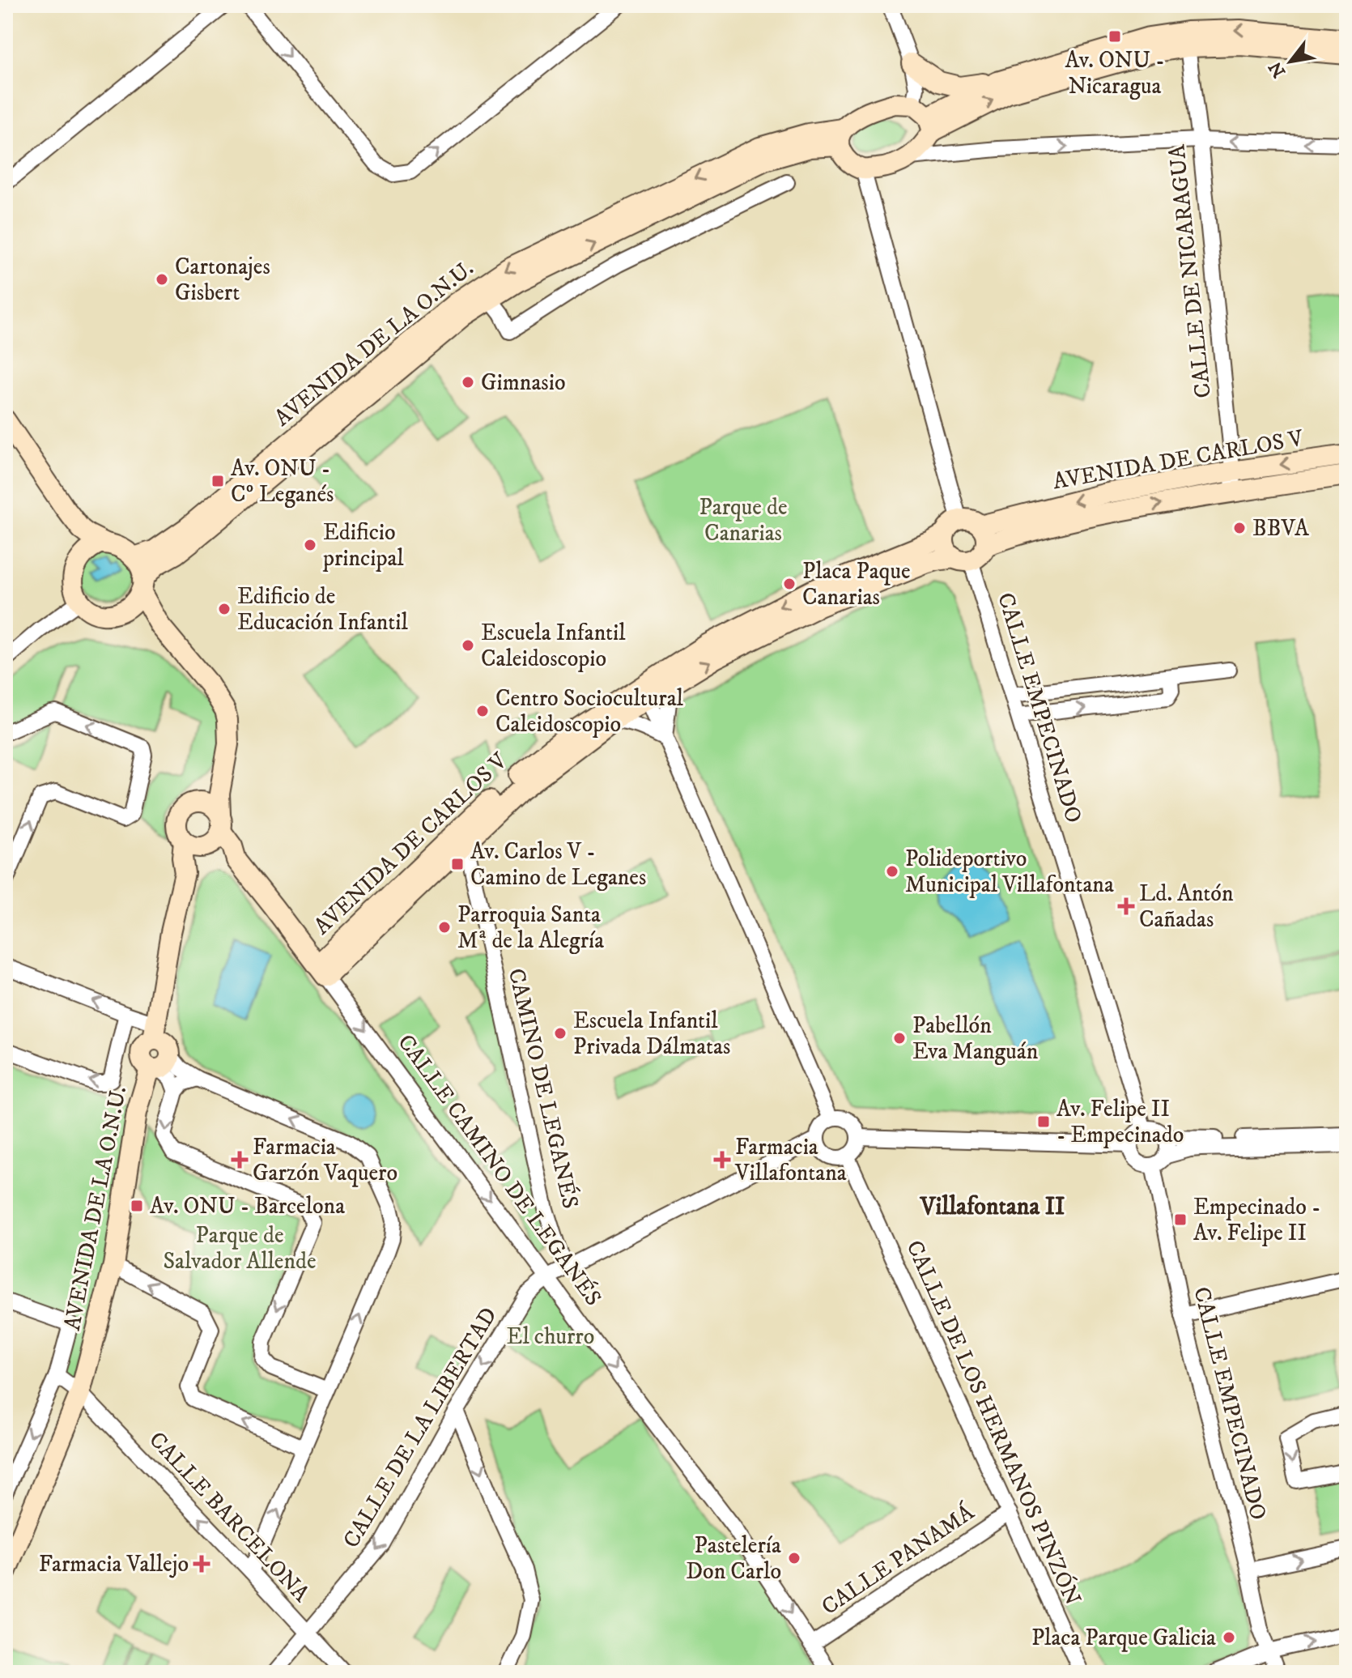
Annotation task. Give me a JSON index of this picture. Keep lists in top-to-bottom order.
{
  "streets": {
    "street": [
      "CALLE DE NICARAGUA",
      "AVENIDA DE LA O.N.U.",
      "AVENIDA DE CARLOS V",
      "CALLE EMPECINADO",
      "CAMINO DE LEGANÉS",
      "CALLE CAMINO DE LEGANÉS",
      "CALLE DE LOS HERMANOS PINZÓN",
      "CALLE DE LA LIBERTAD",
      "CALLE BARCELONA",
      "CALLE PANAMÁ"
    ]
  },
  "crossings": [
    ["CALLE DE NICARAGUA", "AVENIDA DE CARLOS V"],
    ["AVENIDA DE LA O.N.U.", "CALLE BARCELONA"],
    ["AVENIDA DE CARLOS V", "CALLE EMPECINADO"],
    ["AVENIDA DE CARLOS V", "CAMINO DE LEGANÉS"],
    ["AVENIDA DE CARLOS V", "CALLE CAMINO DE LEGANÉS"],
    ["CAMINO DE LEGANÉS", "CALLE DE LA LIBERTAD"],
    ["CALLE CAMINO DE LEGANÉS", "CALLE DE LA LIBERTAD"],
    ["CALLE CAMINO DE LEGANÉS", "CALLE PANAMÁ"],
    ["CALLE DE LOS HERMANOS PINZÓN", "CALLE DE LA LIBERTAD"],
    ["CALLE DE LOS HERMANOS PINZÓN", "CALLE PANAMÁ"],
    ["CALLE DE LA LIBERTAD", "CALLE BARCELONA"]
  ],
  "one_way": ["CALLE CAMINO DE LEGANÉS", "CALLE BARCELONA"],
  "districts": ["Villafontana II"],
  "parks": ["Parque de Canarias", "Parque de Salvador Allende", "El churro"],
  "places": {
    "transit": [
      "Av. ONU - Nicaragua",
      "Av. ONU - Cº Leganés",
      "Av. Carlos V - Camino de Leganes",
      "Av. Felipe II - Empecinado",
      "Av. ONU - Barcelona",
      "Empecinado - Av. Felipe II"
    ],
    "other": [
      "Cartonajes Gisbert",
      "Gimnasio",
      "BBVA",
      "Edificio principal",
      "Placa Paque Canarias",
      "Edificio de Educación Infantil",
      "Escuela Infantil Caleidoscopio",
      "Centro Sociocultural Caleidoscopio",
      "Polideportivo Municipal Villafontana",
      "Parroquia Santa Mª de la Alegría",
      "Escuela Infantil Privada Dálmatas",
      "Pabellón Eva Manguán",
      "Pastelería Don Carlo",
      "Placa Parque Galicia"
    ],
    "health": [
      "Ld. Antón Cañadas",
      "Farmacia Garzón Vaquero",
      "Farmacia Villafontana",
      "Farmacia Vallejo"
    ]
  },
  "north": "bottom left"
}
